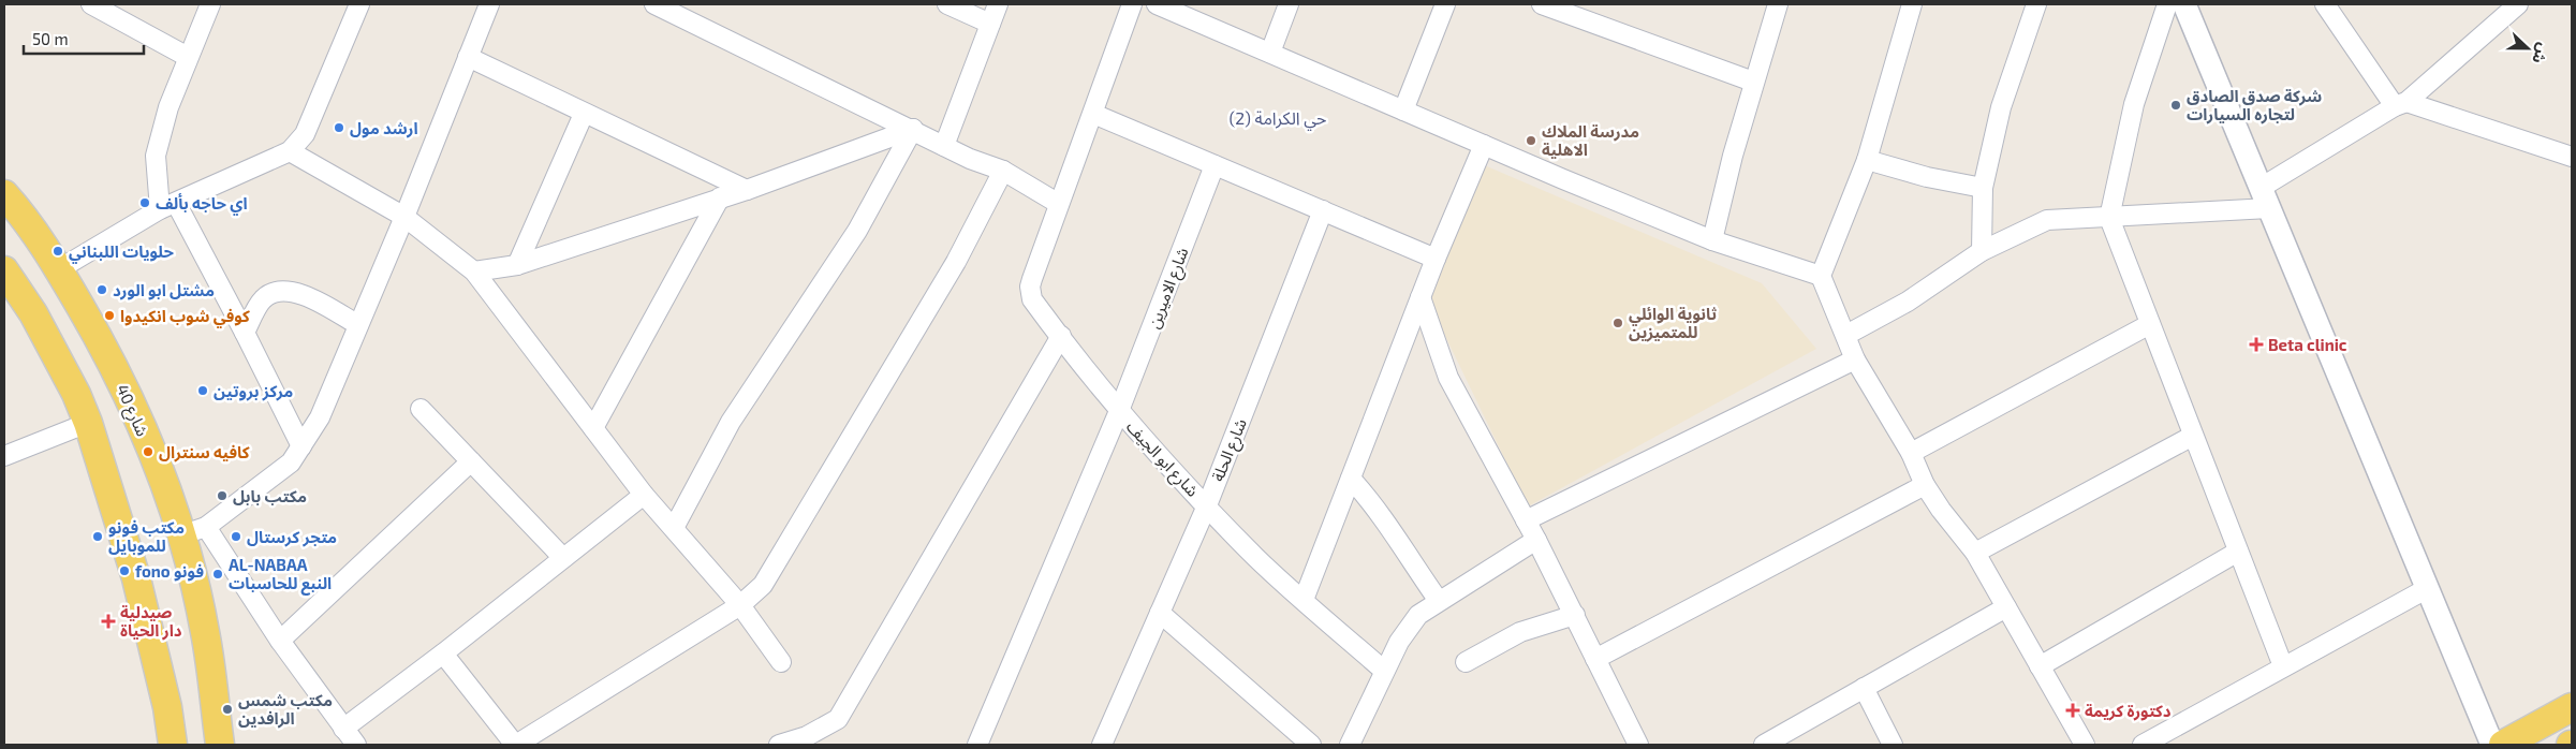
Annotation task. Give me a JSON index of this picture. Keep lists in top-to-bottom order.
{
  "streets": {
    "main road": ["شارع 40"],
    "street": ["شارع الاميرين", "شارع الحلة", "شارع ابو الجيف"]
  },
  "crossings": [
    ["شارع الاميرين", "شارع ابو الجيف"],
    ["شارع الحلة", "شارع ابو الجيف"]
  ],
  "districts": ["حي الكرامة (2)"],
  "places": {
    "other": [
      "شركة صدق الصادق لتجاره السيارات",
      "ارشد مول",
      "مدرسة الملاك الاهلية",
      "اي حاجه بألف",
      "حلويات اللبناني",
      "مشتل ابو الورد",
      "كوفي شوب انكيدوا",
      "ثانوية الوائلي للمتميزين",
      "مركز بروتين",
      "كافيه سنترال",
      "مكتب بابل",
      "مكتب فونو للموبايل",
      "متجر كرستال",
      "fono فونو",
      "AL-NABAA النبع للحاسبات",
      "مكتب شمس الرافدين"
    ],
    "health": ["Beta clinic", "صيدلية دار الحياة", "دكتورة كريمة"]
  },
  "scale_bar": "50 m",
  "north": "right"
}
